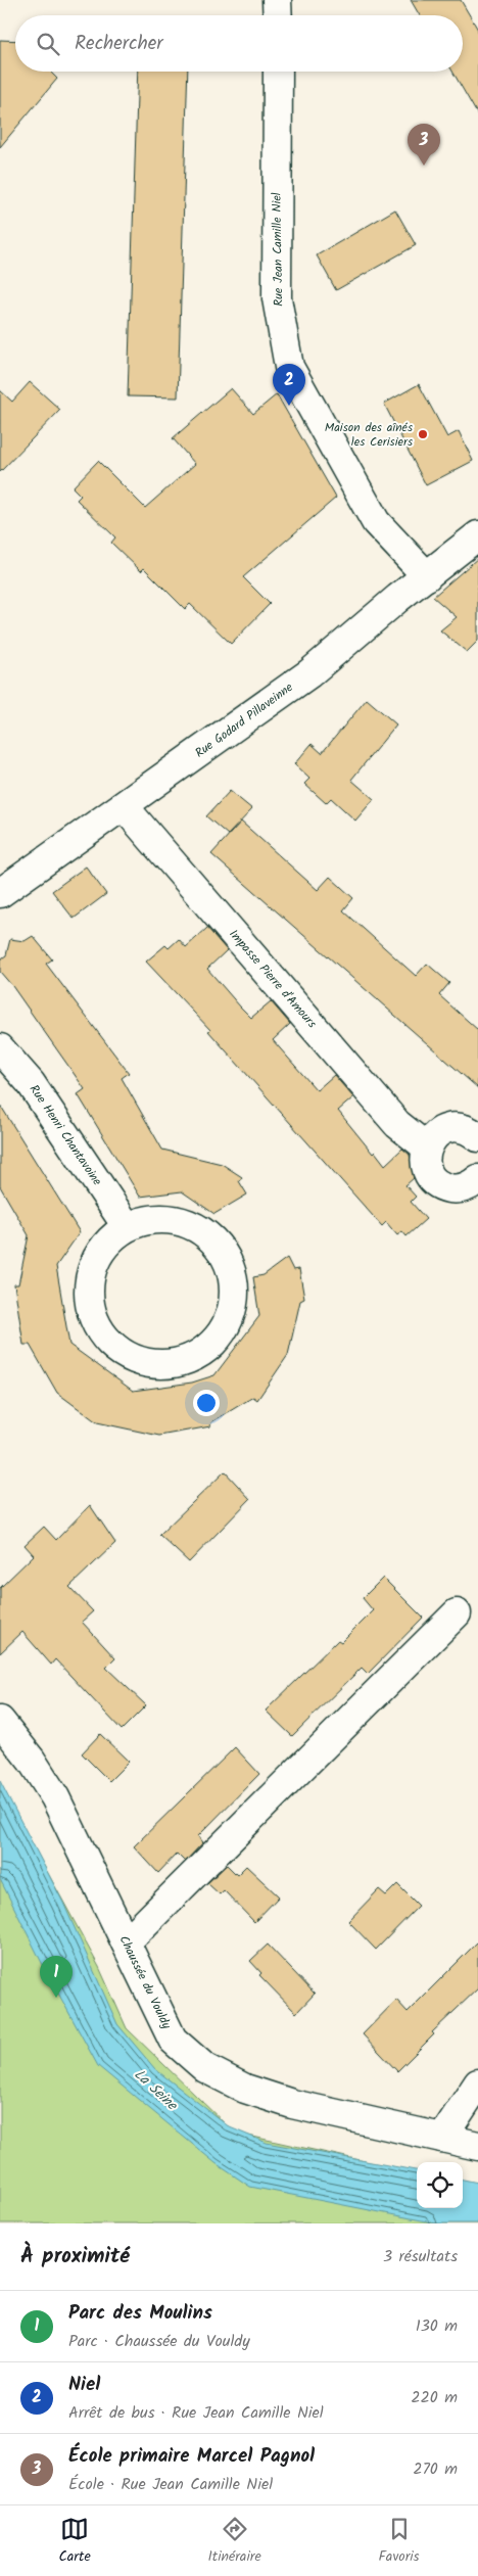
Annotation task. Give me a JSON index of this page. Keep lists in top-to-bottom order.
{
  "streets": {
    "street": [
      "Rue Jean Camille Niel",
      "Rue Godard Pillaveinne",
      "Impasse Pierre d'Amours",
      "Rue Henri Chantavoine",
      "Chaussée du Vouldy"
    ]
  },
  "crossings": [
    ["Rue Jean Camille Niel", "Rue Godard Pillaveinne"],
    ["Rue Godard Pillaveinne", "Impasse Pierre d'Amours"]
  ],
  "water": ["La Seine"],
  "places": ["Maison des aînés les Cerisiers"],
  "page": {
    "search": "Rechercher",
    "pins": ["3", "2", "1"],
    "heading": ["À proximité", "3 résultats"],
    "list": [
      {
        "mark": "1",
        "name": "Parc des Moulins",
        "note": "Parc · Chaussée du Vouldy",
        "value": "130 m"
      },
      {
        "mark": "2",
        "name": "Niel",
        "note": "Arrêt de bus · Rue Jean Camille Niel",
        "value": "220 m"
      },
      {
        "mark": "3",
        "name": "École primaire Marcel Pagnol",
        "note": "École · Rue Jean Camille Niel",
        "value": "270 m"
      }
    ],
    "nav": ["Carte", "Itinéraire", "Favoris"]
  }
}
